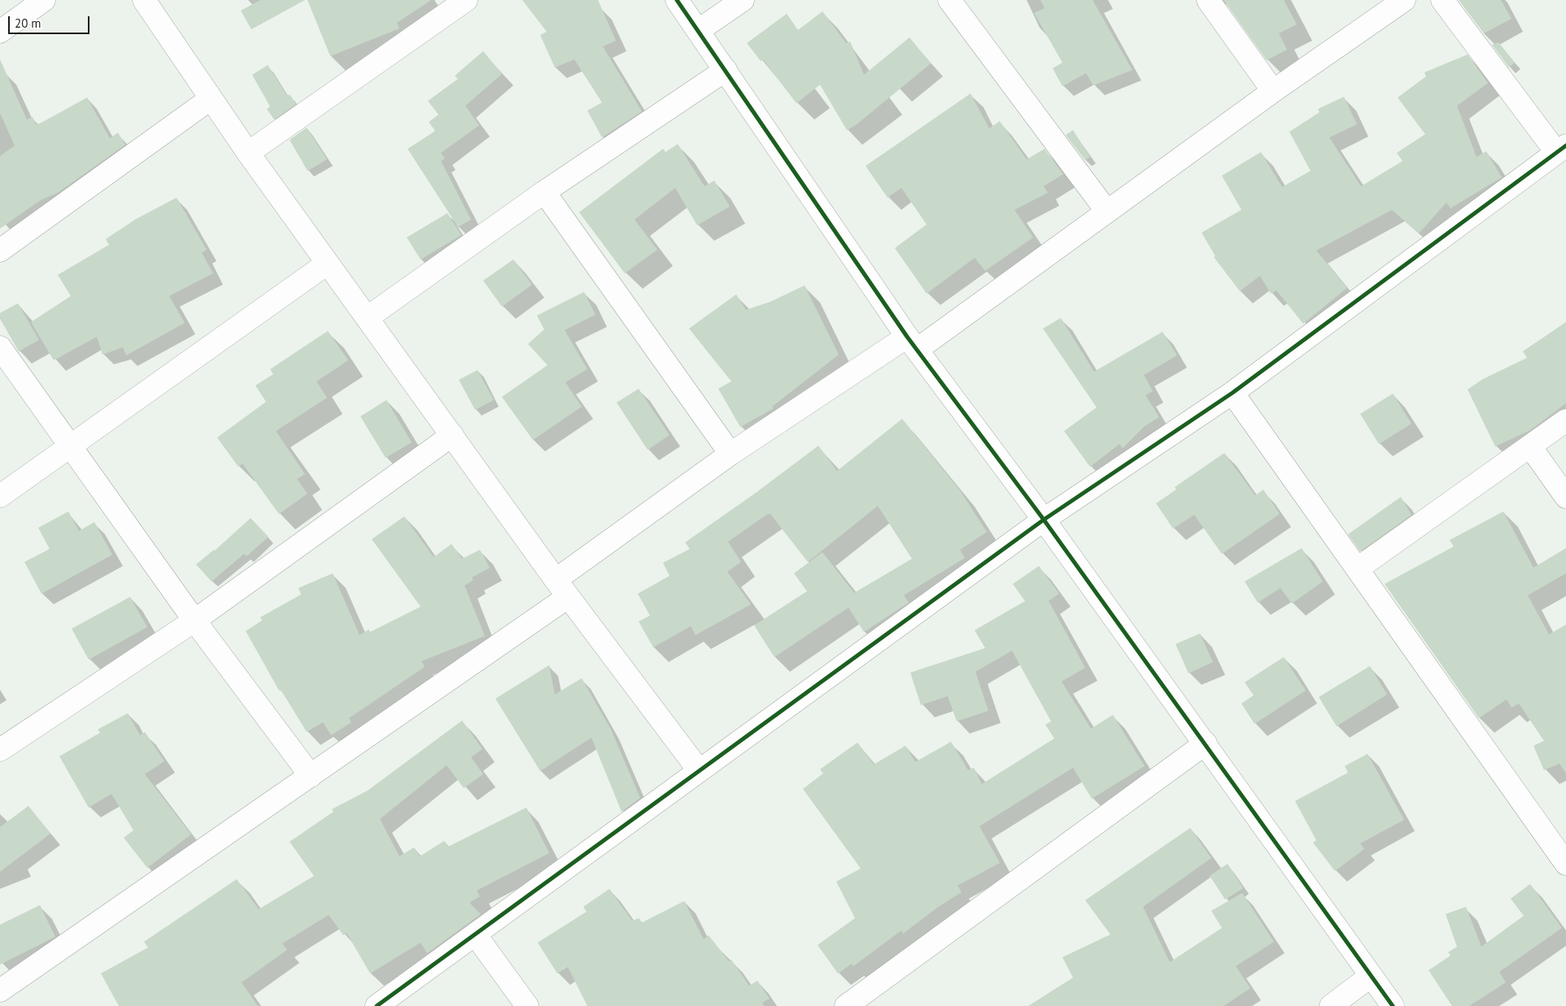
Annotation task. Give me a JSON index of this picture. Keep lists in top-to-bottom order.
{
  "scale_bar": "20 m"
}
